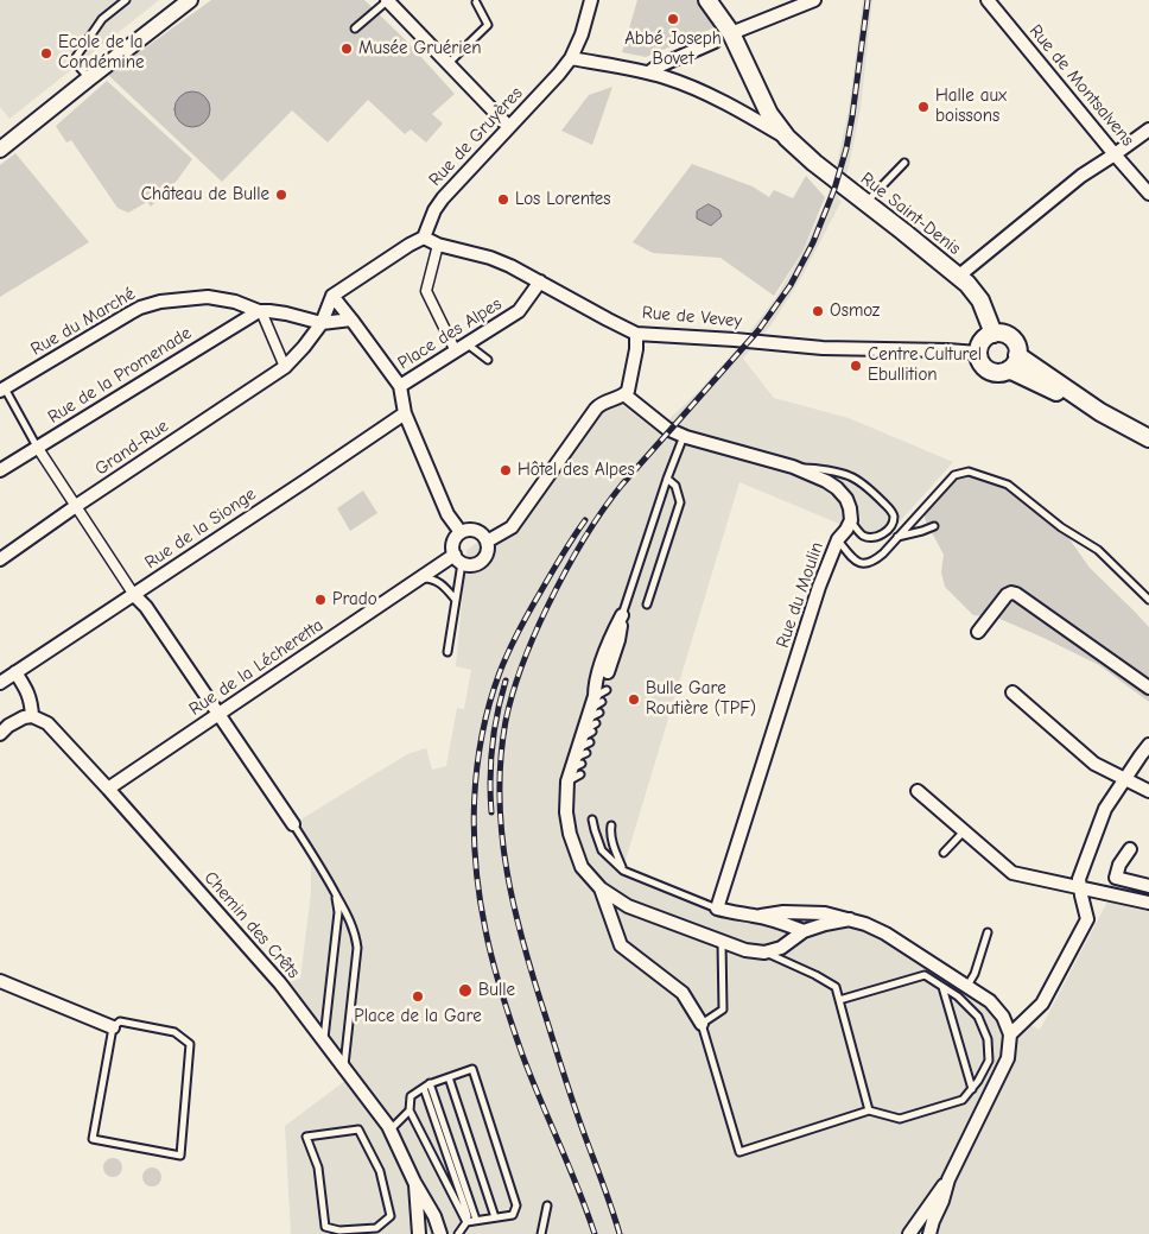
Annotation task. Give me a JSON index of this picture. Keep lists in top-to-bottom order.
{
  "streets": {
    "main road": ["Rue Saint-Denis"],
    "street": [
      "Rue de Montsalvens",
      "Rue de Gruyères",
      "Rue de Vevey",
      "Rue du Marché",
      "Place des Alpes",
      "Rue de la Promenade",
      "Grand-Rue",
      "Rue de la Sionge",
      "Rue du Moulin",
      "Rue de la Lécheretta",
      "Chemin des Crêts"
    ]
  },
  "crossings": [
    ["Rue de Gruyères", "Rue Saint-Denis"],
    ["Rue de Gruyères", "Rue de Vevey"],
    ["Rue Saint-Denis", "Rue de Vevey"],
    ["Rue de Vevey", "Place des Alpes"],
    ["Rue du Marché", "Rue de la Promenade"],
    ["Rue du Marché", "Grand-Rue"],
    ["Rue de la Lécheretta", "Chemin des Crêts"]
  ],
  "places": [
    "Abbé Joseph Bovet",
    "Musée Gruérien",
    "Ecole de la Condémine",
    "Halle aux boissons",
    "Château de Bulle",
    "Los Lorentes",
    "Osmoz",
    "Centre Culturel Ebullition",
    "Hôtel des Alpes",
    "Prado",
    "Bulle Gare Routière (TPF)",
    "Bulle",
    "Place de la Gare"
  ]
}
